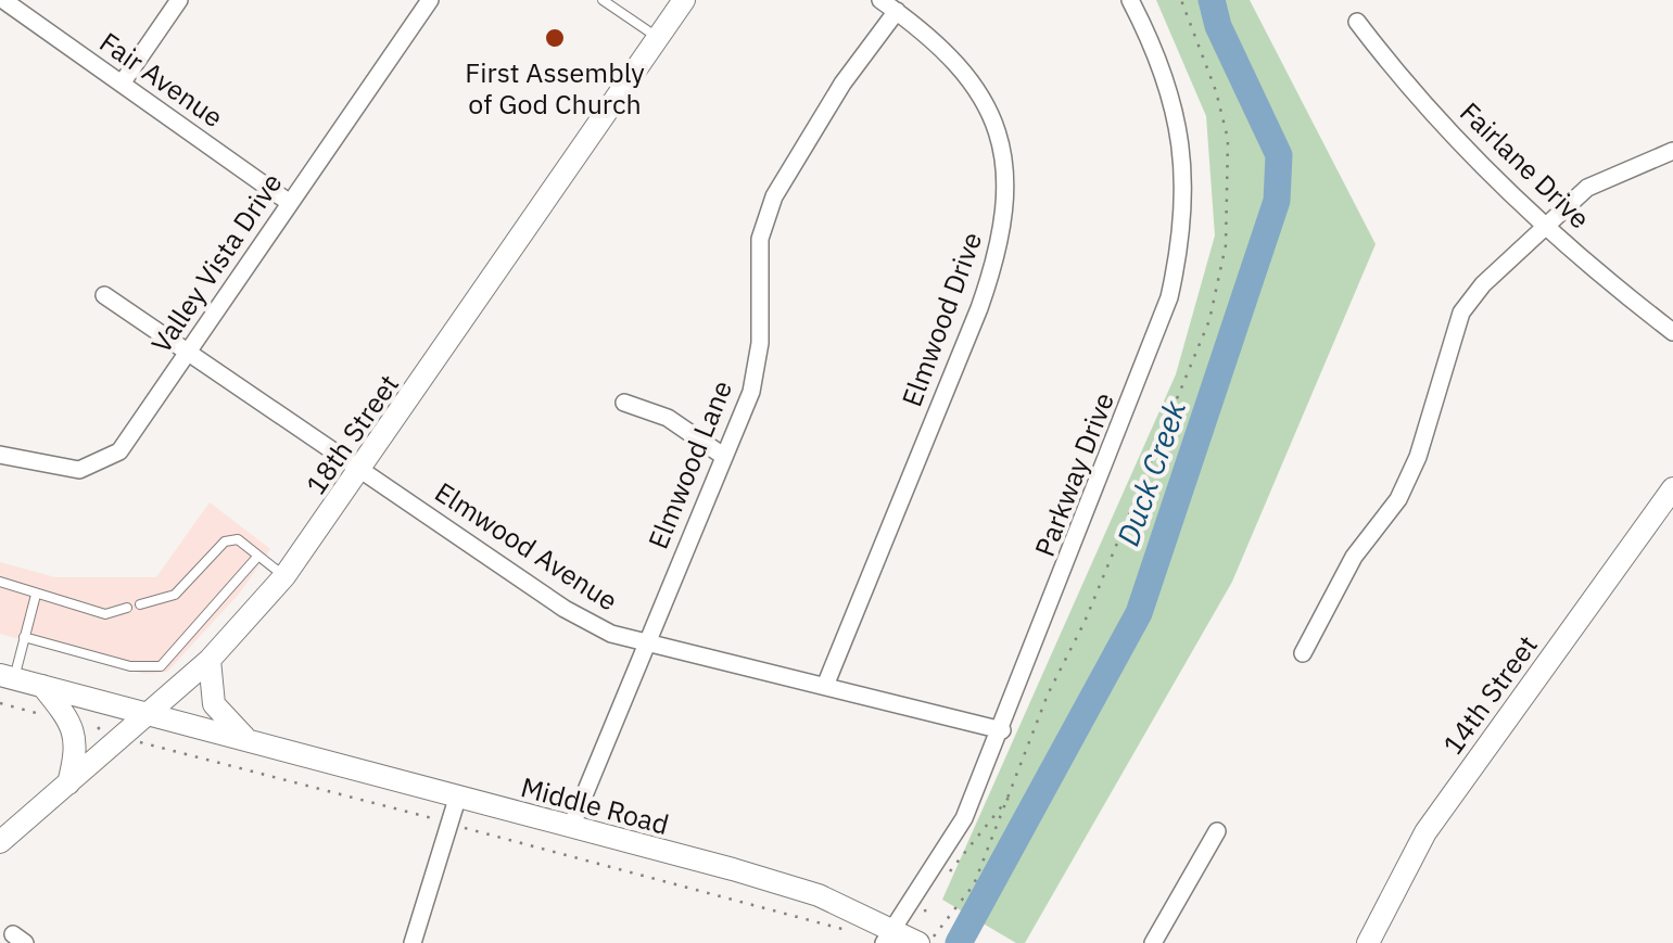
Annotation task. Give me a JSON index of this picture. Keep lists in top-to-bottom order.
{
  "streets": {
    "street": [
      "Fair Avenue",
      "Fairlane Drive",
      "Valley Vista Drive",
      "Elmwood Drive",
      "18th Street",
      "Elmwood Lane",
      "Parkway Drive",
      "Elmwood Avenue",
      "14th Street",
      "Middle Road"
    ]
  },
  "crossings": [
    ["Fair Avenue", "Valley Vista Drive"],
    ["Valley Vista Drive", "Elmwood Avenue"],
    ["Elmwood Drive", "Elmwood Lane"],
    ["Elmwood Drive", "Elmwood Avenue"],
    ["18th Street", "Elmwood Avenue"],
    ["18th Street", "Middle Road"],
    ["Elmwood Lane", "Elmwood Avenue"],
    ["Elmwood Lane", "Middle Road"],
    ["Parkway Drive", "Elmwood Avenue"],
    ["Parkway Drive", "Middle Road"]
  ],
  "water": ["Duck Creek"],
  "places": ["First Assembly of God Church"]
}
